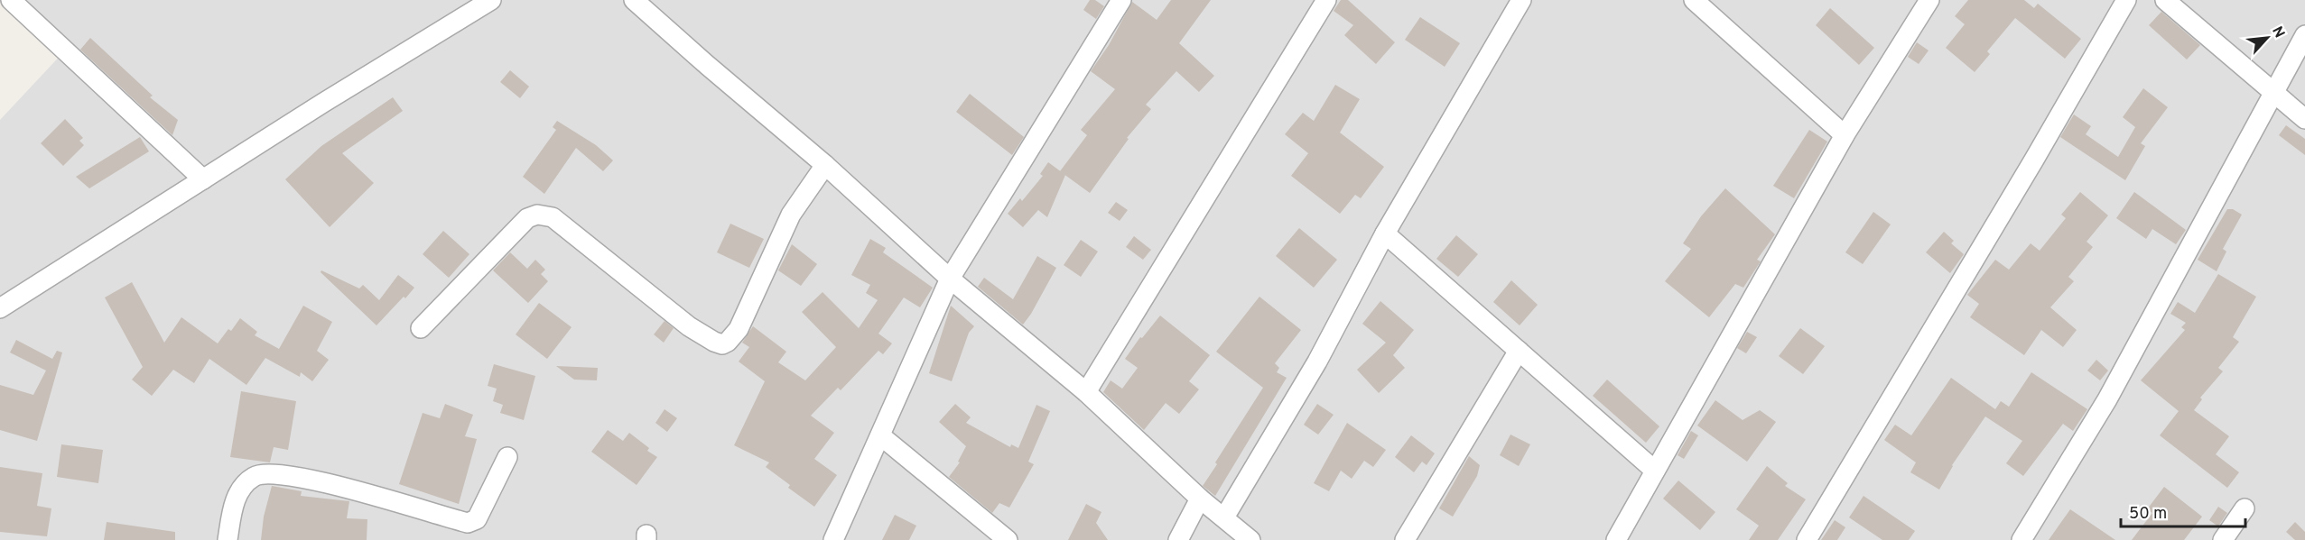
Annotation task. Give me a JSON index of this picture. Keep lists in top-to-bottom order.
{
  "scale_bar": "50 m",
  "north": "top right"
}
